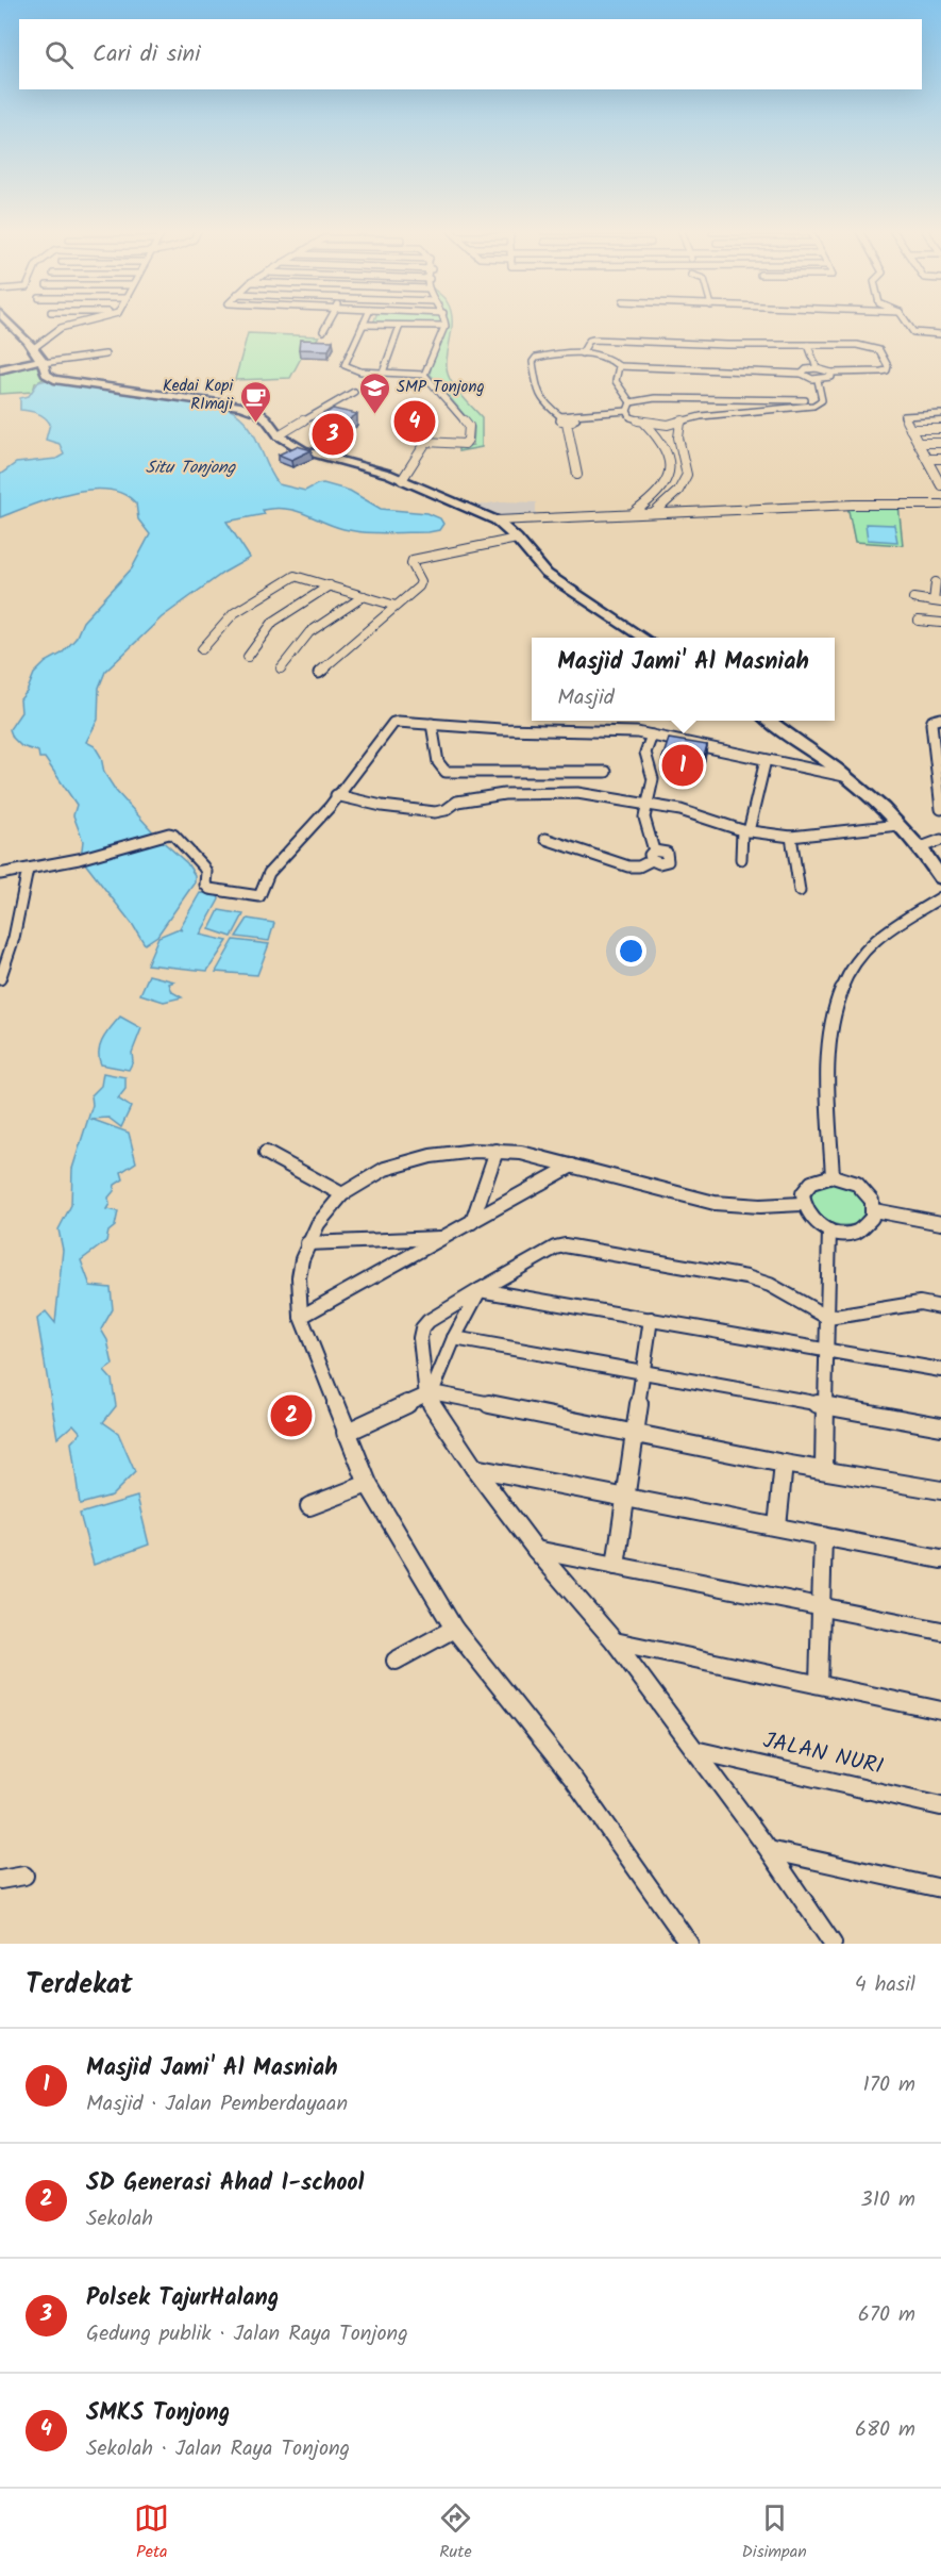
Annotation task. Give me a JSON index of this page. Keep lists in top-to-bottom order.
{
  "streets": {
    "street": ["JALAN NURI"]
  },
  "water": ["Situ Tonjong"],
  "places": {
    "school or university": ["SMP Tonjong"],
    "cafe": ["Kedai Kopi RImaji"]
  },
  "page": {
    "search": "Cari di sini",
    "pins": [
      "4",
      "3",
      "1",
      "2"
    ],
    "popup": ["Masjid Jami' Al Masniah", "Masjid"],
    "heading": ["Terdekat", "4 hasil"],
    "list": [
      {
        "mark": "1",
        "name": "Masjid Jami' Al Masniah",
        "note": "Masjid · Jalan Pemberdayaan",
        "value": "170 m"
      },
      {
        "mark": "2",
        "name": "SD Generasi Ahad I-school",
        "note": "Sekolah",
        "value": "310 m"
      },
      {
        "mark": "3",
        "name": "Polsek TajurHalang",
        "note": "Gedung publik · Jalan Raya Tonjong",
        "value": "670 m"
      },
      {
        "mark": "4",
        "name": "SMKS Tonjong",
        "note": "Sekolah · Jalan Raya Tonjong",
        "value": "680 m"
      }
    ],
    "nav": ["Peta", "Rute", "Disimpan"]
  }
}
